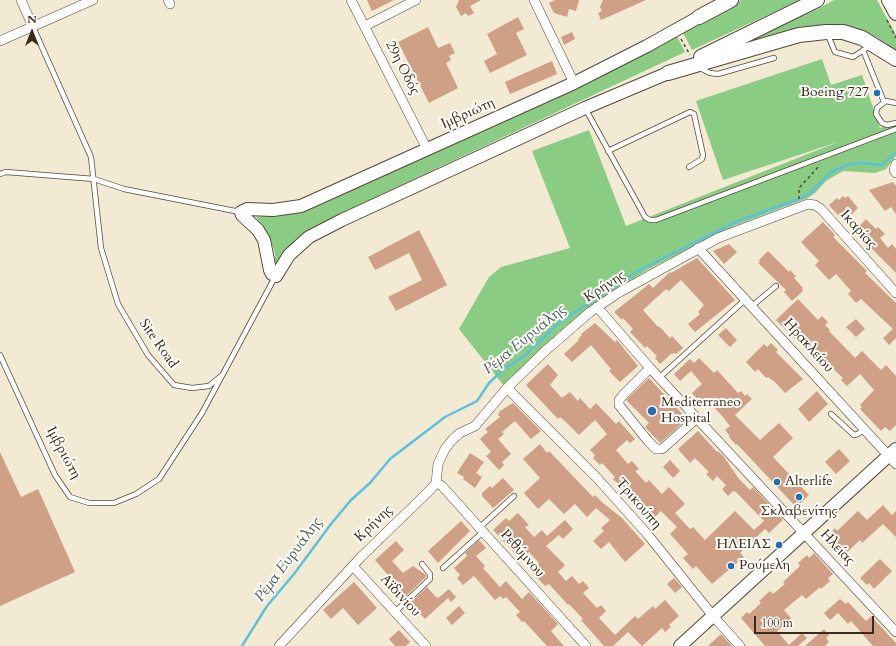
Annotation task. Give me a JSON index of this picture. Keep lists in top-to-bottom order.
{
  "streets": {
    "street": [
      "29η Οδός",
      "Ιμβριώτη",
      "Ικαρίας",
      "Κρήνης",
      "Ηρακλείου",
      "Τρικούπη",
      "Ηλείας",
      "Ρεθύμνου",
      "Αϊδινίου"
    ],
    "lane": ["Site Road"]
  },
  "crossings": [
    ["29η Οδός", "Ιμβριώτη"],
    ["Ιμβριώτη", "Site Road"],
    ["Ικαρίας", "Κρήνης"],
    ["Κρήνης", "Ηρακλείου"],
    ["Κρήνης", "Τρικούπη"],
    ["Κρήνης", "Ηλείας"],
    ["Κρήνης", "Ρεθύμνου"],
    ["Κρήνης", "Αϊδινίου"]
  ],
  "water": ["Ρέμα Ευρυάλης"],
  "places": [
    "Boeing 727",
    "Mediterraneo Hospital",
    "Alterlife",
    "Σκλαβενίτης",
    "ΗΛΕΙΑΣ",
    "Ρούμελη"
  ],
  "scale_bar": "100 m",
  "north": "top"
}
